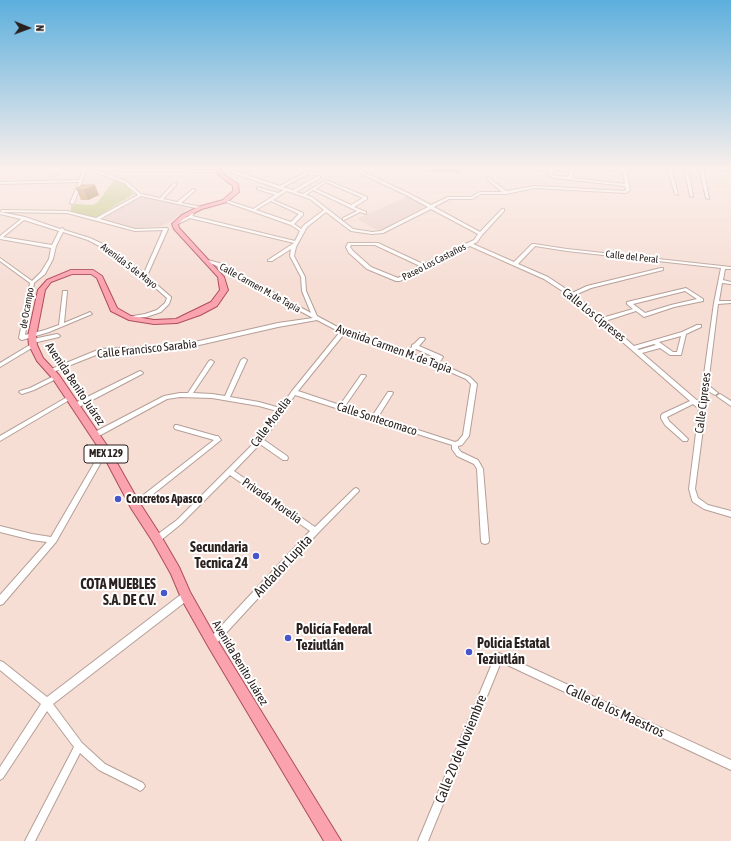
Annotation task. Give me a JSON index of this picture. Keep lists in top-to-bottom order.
{
  "streets": {
    "main road": ["Avenida Benito Juárez", "MEX 129"],
    "street": [
      "Calle del Peral",
      "Paseo Los Castaños",
      "Avenida 5 de Mayo",
      "Calle Carmen M. de Tapia",
      "de Ocampo",
      "Calle Los Cipreses",
      "Calle Francisco Sarabia",
      "Avenida Carmen M. de Tapia",
      "Calle Cipreses",
      "Calle Sontecomaco",
      "Calle Morelia",
      "Privada Morelia",
      "Andador Lupita",
      "Calle de los Maestros",
      "Calle 20 de Noviembre"
    ]
  },
  "crossings": [
    ["Calle del Peral", "Calle Los Cipreses"],
    ["Calle del Peral", "Calle Cipreses"],
    ["Paseo Los Castaños", "Calle Los Cipreses"],
    ["Calle Carmen M. de Tapia", "Calle Francisco Sarabia"],
    ["Calle Carmen M. de Tapia", "Avenida Carmen M. de Tapia"],
    ["Calle Carmen M. de Tapia", "Avenida Benito Juárez"],
    ["de Ocampo", "Avenida Benito Juárez"],
    ["Calle Los Cipreses", "Calle Cipreses"],
    ["Calle Francisco Sarabia", "Avenida Carmen M. de Tapia"],
    ["Calle Francisco Sarabia", "Avenida Benito Juárez"],
    ["Avenida Carmen M. de Tapia", "Calle Sontecomaco"],
    ["Avenida Carmen M. de Tapia", "Calle Morelia"],
    ["Avenida Benito Juárez", "Calle Morelia"],
    ["Avenida Benito Juárez", "Andador Lupita"],
    ["Calle Sontecomaco", "Calle Morelia"],
    ["Calle Morelia", "Privada Morelia"],
    ["Privada Morelia", "Andador Lupita"],
    ["Calle de los Maestros", "Calle 20 de Noviembre"]
  ],
  "places": [
    "Concretos Apasco",
    "Secundaria Tecnica 24",
    "COTA MUEBLES S.A. DE C.V.",
    "Policía Federal Teziutlán",
    "Policia Estatal Teziutlán"
  ],
  "north": "right"
}
